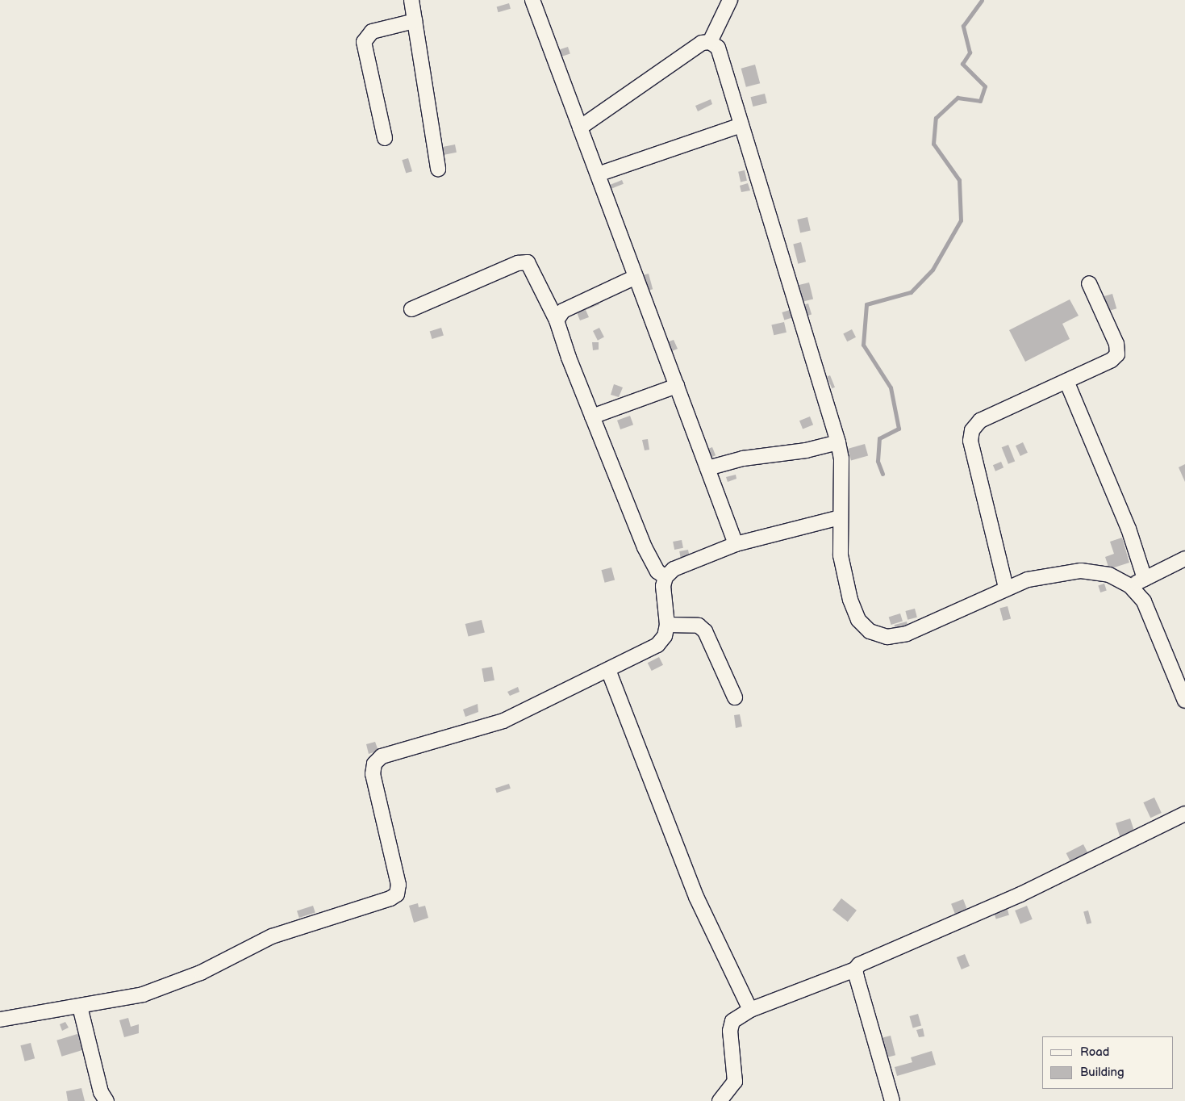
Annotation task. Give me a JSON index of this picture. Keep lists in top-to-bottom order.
{
  "legend": ["Road", "Building"]
}
